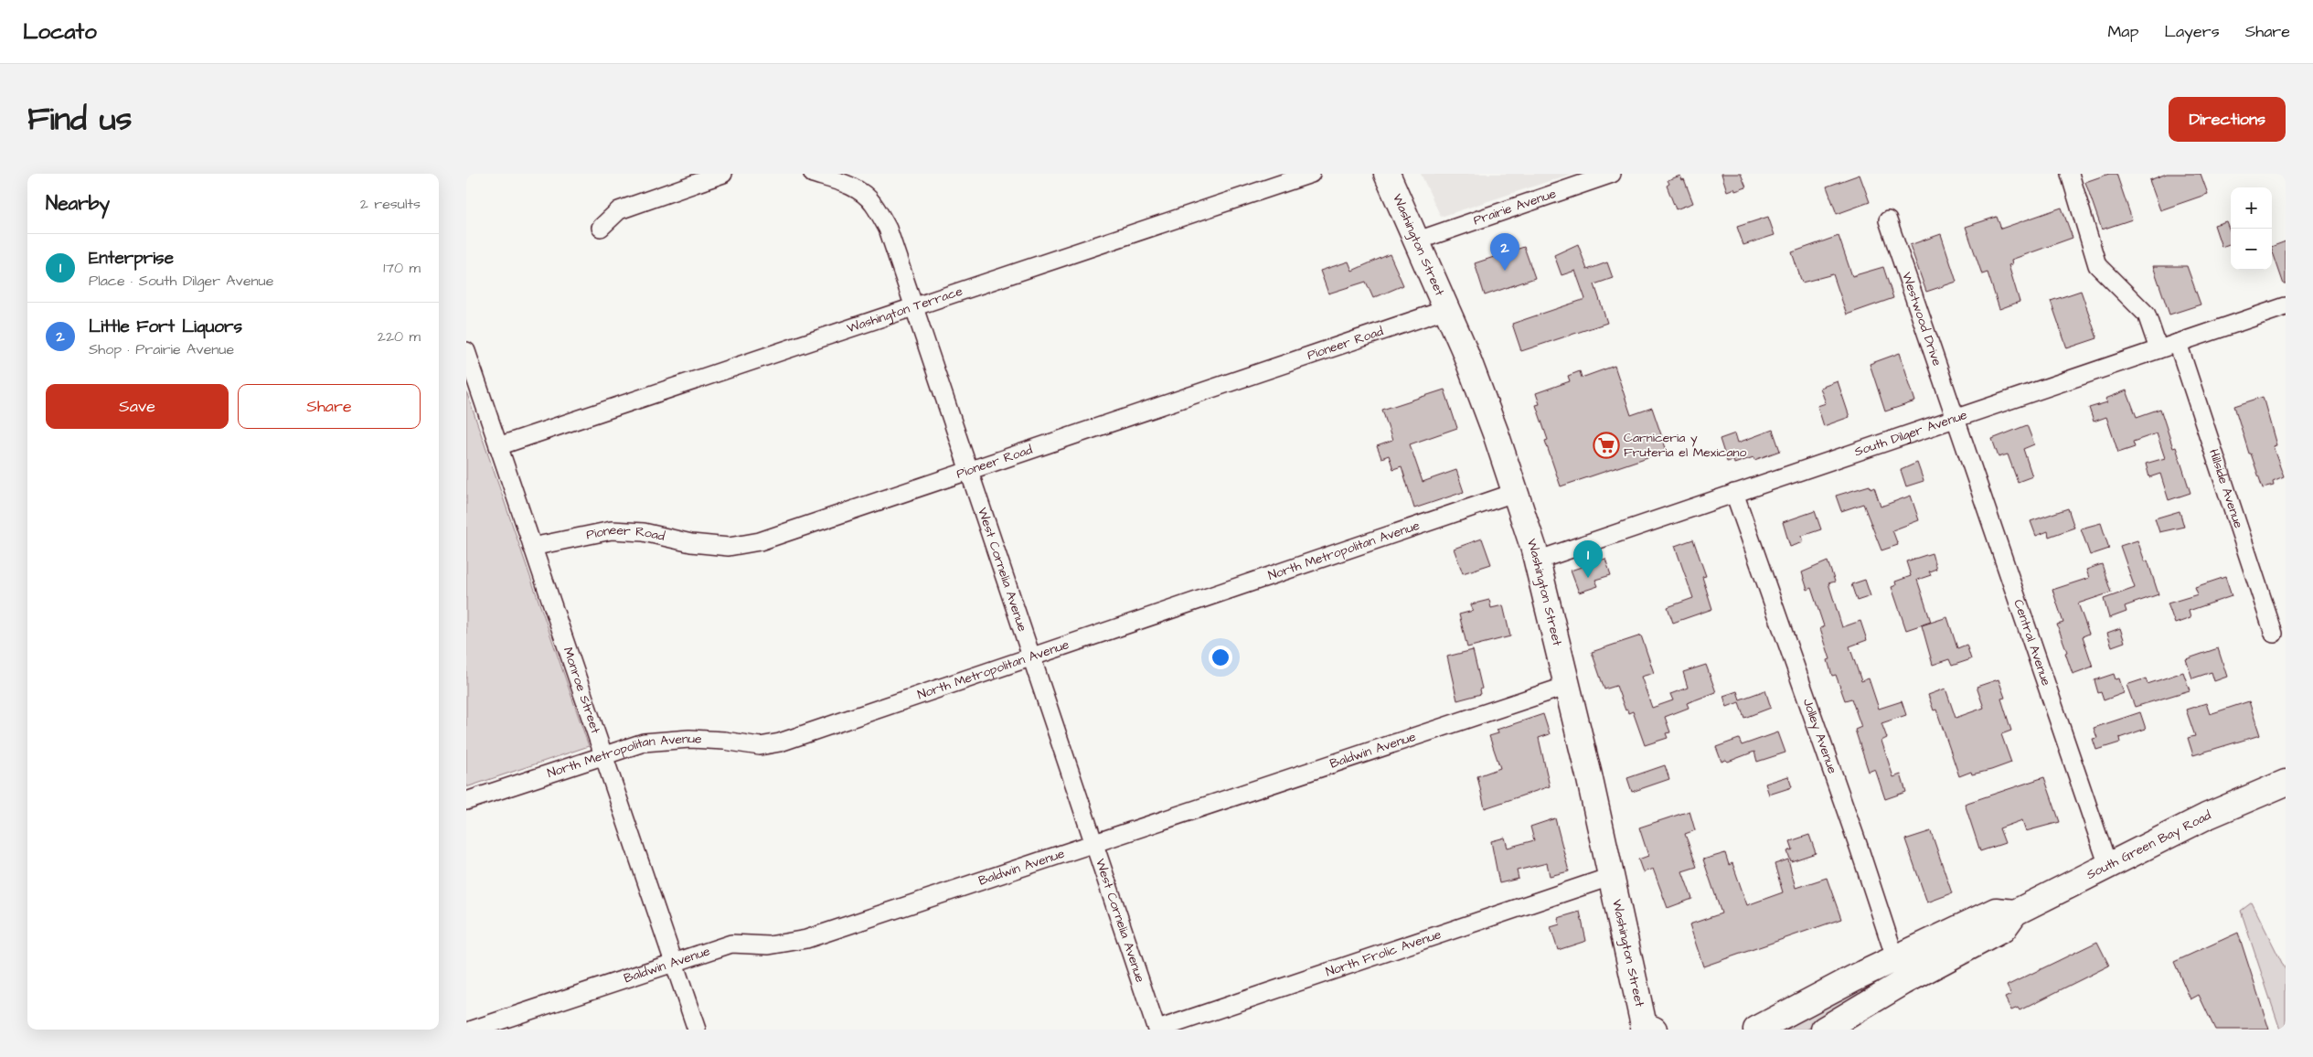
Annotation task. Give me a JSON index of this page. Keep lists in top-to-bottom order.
{
  "streets": {
    "main road": ["Washington Street", "South Green Bay Road"],
    "street": [
      "Prairie Avenue",
      "Washington Terrace",
      "Westwood Drive",
      "Pioneer Road",
      "South Dilger Avenue",
      "Hillside Avenue",
      "North Metropolitan Avenue",
      "West Cornelia Avenue",
      "Central Avenue",
      "Monroe Street",
      "Jolley Avenue",
      "Baldwin Avenue",
      "North Frolic Avenue"
    ]
  },
  "crossings": [
    ["Prairie Avenue", "Washington Street"],
    ["Washington Street", "Pioneer Road"],
    ["Washington Street", "South Dilger Avenue"],
    ["Washington Street", "North Metropolitan Avenue"],
    ["Washington Street", "Baldwin Avenue"],
    ["Washington Street", "North Frolic Avenue"],
    ["Washington Terrace", "West Cornelia Avenue"],
    ["Washington Terrace", "Monroe Street"],
    ["Westwood Drive", "South Dilger Avenue"],
    ["Westwood Drive", "Central Avenue"],
    ["Pioneer Road", "West Cornelia Avenue"],
    ["Pioneer Road", "Monroe Street"],
    ["South Dilger Avenue", "Hillside Avenue"],
    ["South Dilger Avenue", "Central Avenue"],
    ["South Dilger Avenue", "Jolley Avenue"],
    ["North Metropolitan Avenue", "West Cornelia Avenue"],
    ["North Metropolitan Avenue", "Monroe Street"],
    ["West Cornelia Avenue", "Baldwin Avenue"],
    ["West Cornelia Avenue", "North Frolic Avenue"],
    ["Central Avenue", "South Green Bay Road"],
    ["Monroe Street", "Baldwin Avenue"],
    ["Jolley Avenue", "South Green Bay Road"]
  ],
  "places": {
    "supermarket": ["Carniceria y Fruteria el Mexicano"]
  },
  "page": {
    "header": "Locato",
    "nav": ["Map", "Layers", "Share"],
    "title": "Find us",
    "buttons": [
      "Directions",
      ["Save", "Share"]
    ],
    "heading": ["Nearby", "2 results"],
    "map_buttons": ["+", "−"],
    "list": [
      {
        "mark": "1",
        "name": "Enterprise",
        "note": "Place · South Dilger Avenue",
        "value": "170 m"
      },
      {
        "mark": "2",
        "name": "Little Fort Liquors",
        "note": "Shop · Prairie Avenue",
        "value": "220 m"
      }
    ],
    "pins": ["2", "1"]
  }
}
